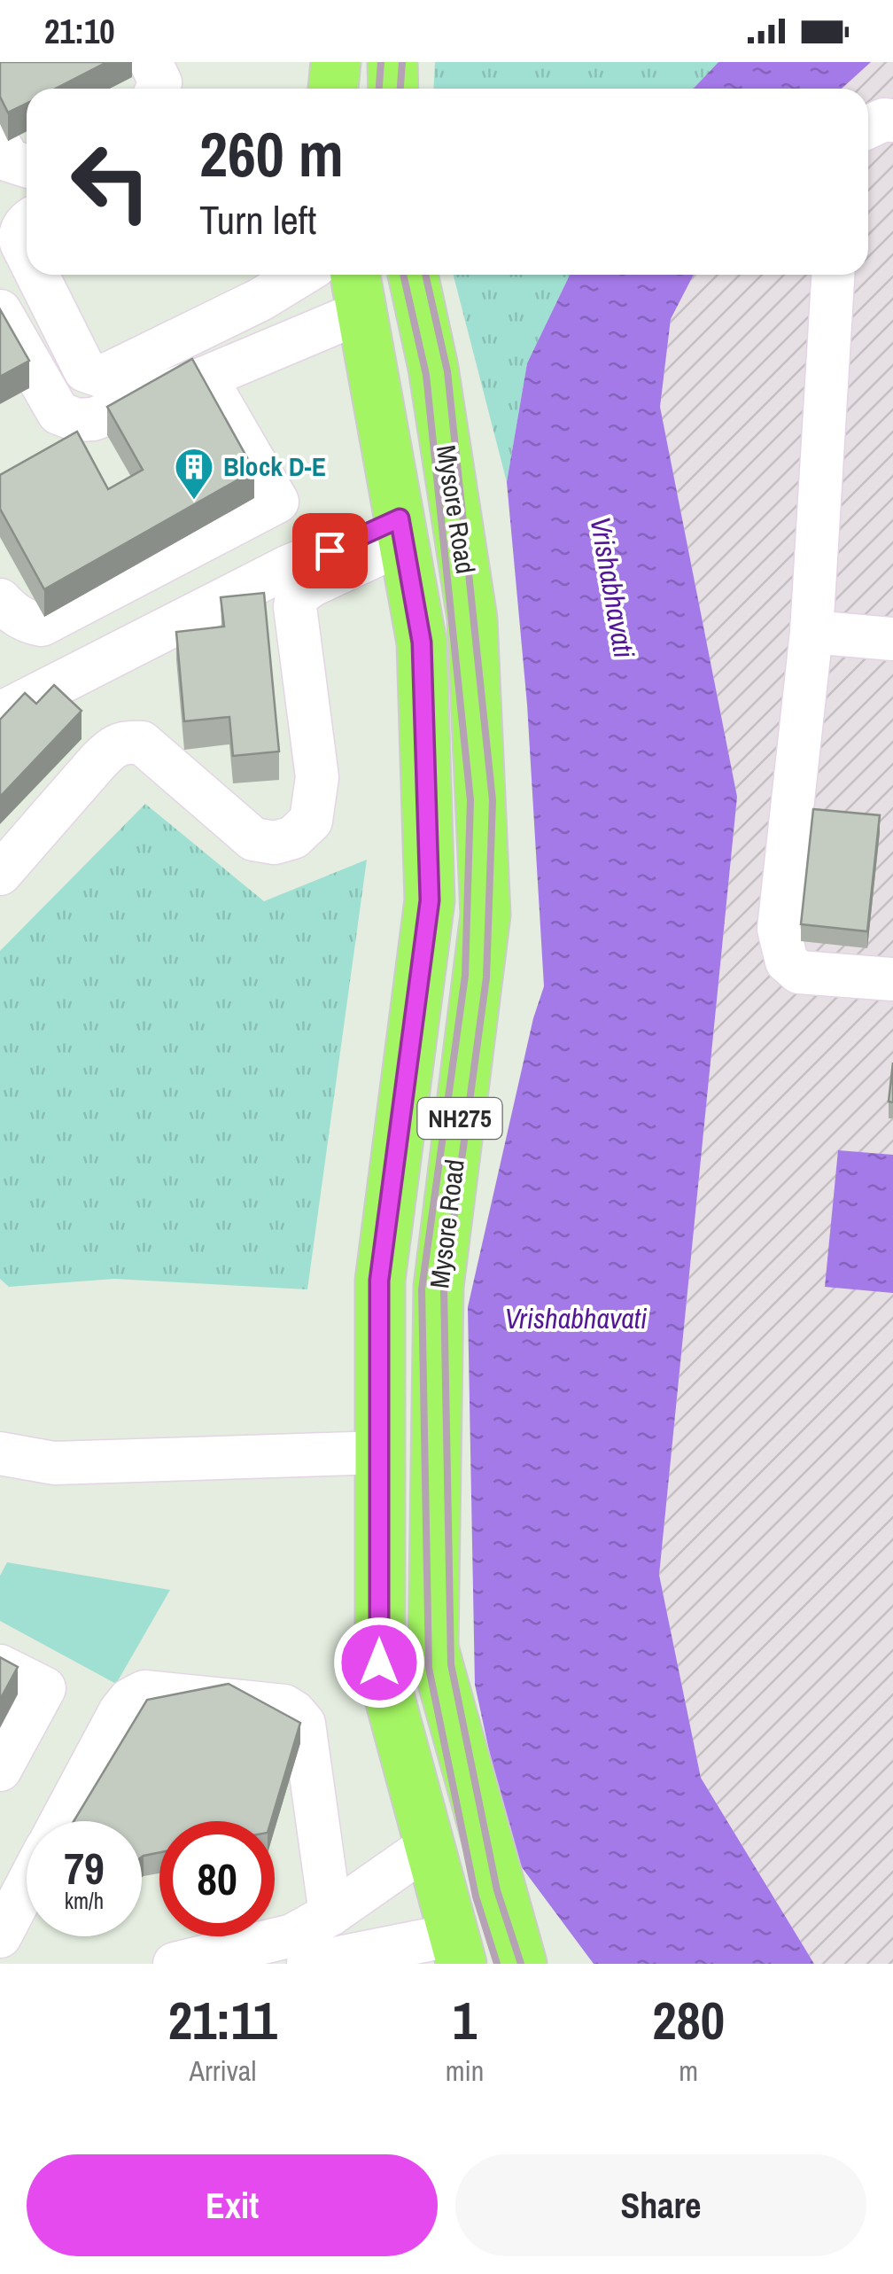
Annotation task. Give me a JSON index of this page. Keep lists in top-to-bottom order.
{
  "streets": {
    "highway": ["Mysore Road", "NH275"]
  },
  "water": ["Vrishabhavati"],
  "places": {
    "building": ["Block D-E"]
  },
  "page": {
    "status": "21:10",
    "turn": ["260 m", "Turn left"],
    "speed": "79 km/h",
    "limit": "80",
    "eta": [
      "21:11",
      "Arrival",
      "1",
      "min",
      "280",
      "m"
    ],
    "buttons": ["Exit", "Share"]
  }
}
